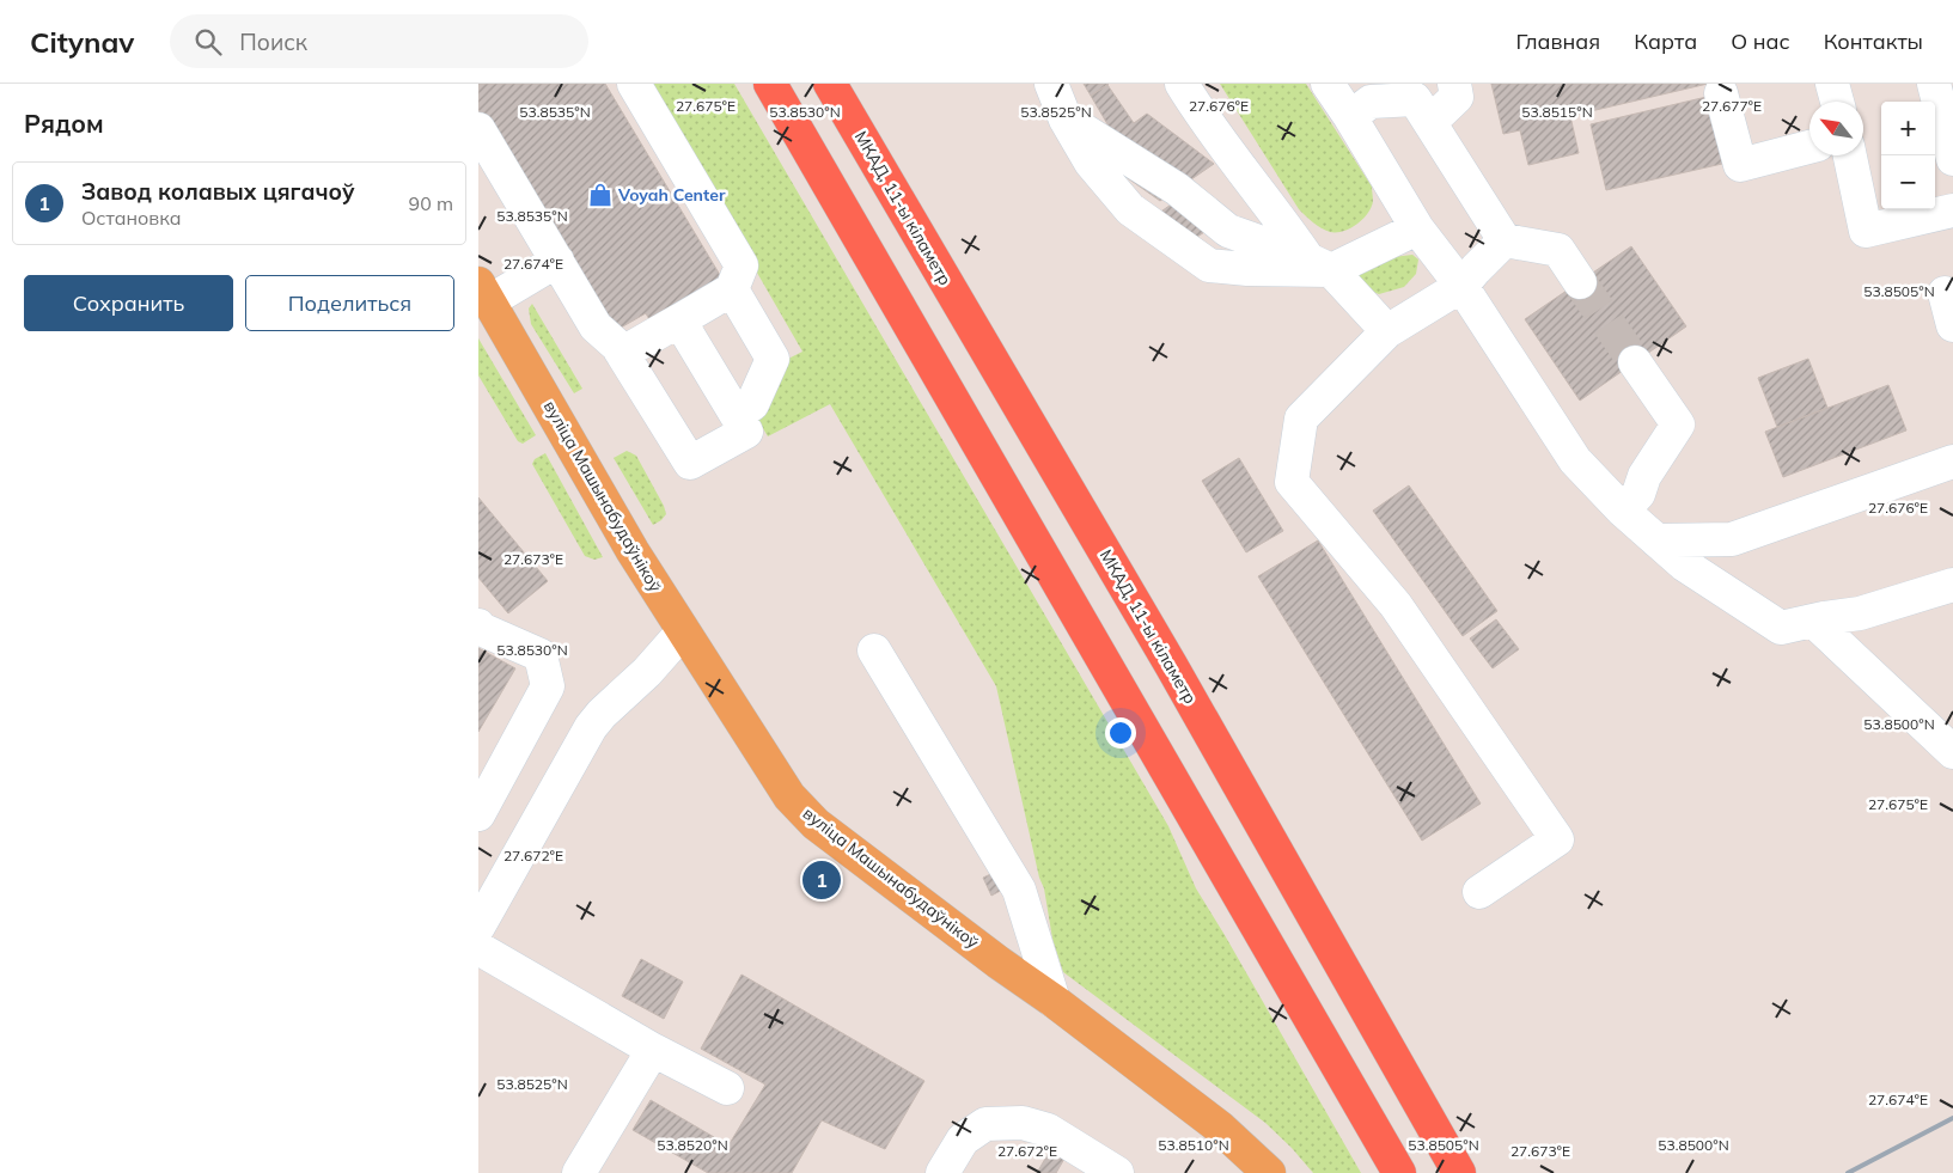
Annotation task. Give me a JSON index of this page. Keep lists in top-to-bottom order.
{
  "streets": {
    "highway": ["МКАД, 11-ы кіламетр"],
    "main road": ["вуліца Машынабудаўнікоў"]
  },
  "places": {
    "shop": ["Voyah Center"]
  },
  "north": "top left",
  "page": {
    "header": "Citynav",
    "search": "Поиск",
    "nav": [
      "Главная",
      "Карта",
      "О нас",
      "Контакты"
    ],
    "heading": "Рядом",
    "map_buttons": ["+", "−"],
    "list": [
      {
        "mark": "1",
        "name": "Завод колавых цягачоў",
        "note": "Остановка",
        "value": "90 m"
      }
    ],
    "buttons": ["Сохранить", "Поделиться"],
    "pins": "1"
  },
  "coordinates": [
    "27.675°E",
    "27.676°E",
    "27.677°E",
    "53.8535°N",
    "53.8530°N",
    "53.8525°N",
    "53.8515°N",
    "27.674°E",
    "53.8505°N",
    "27.673°E",
    "53.8500°N",
    "27.672°E",
    "53.8520°N",
    "53.8510°N"
  ]
}
